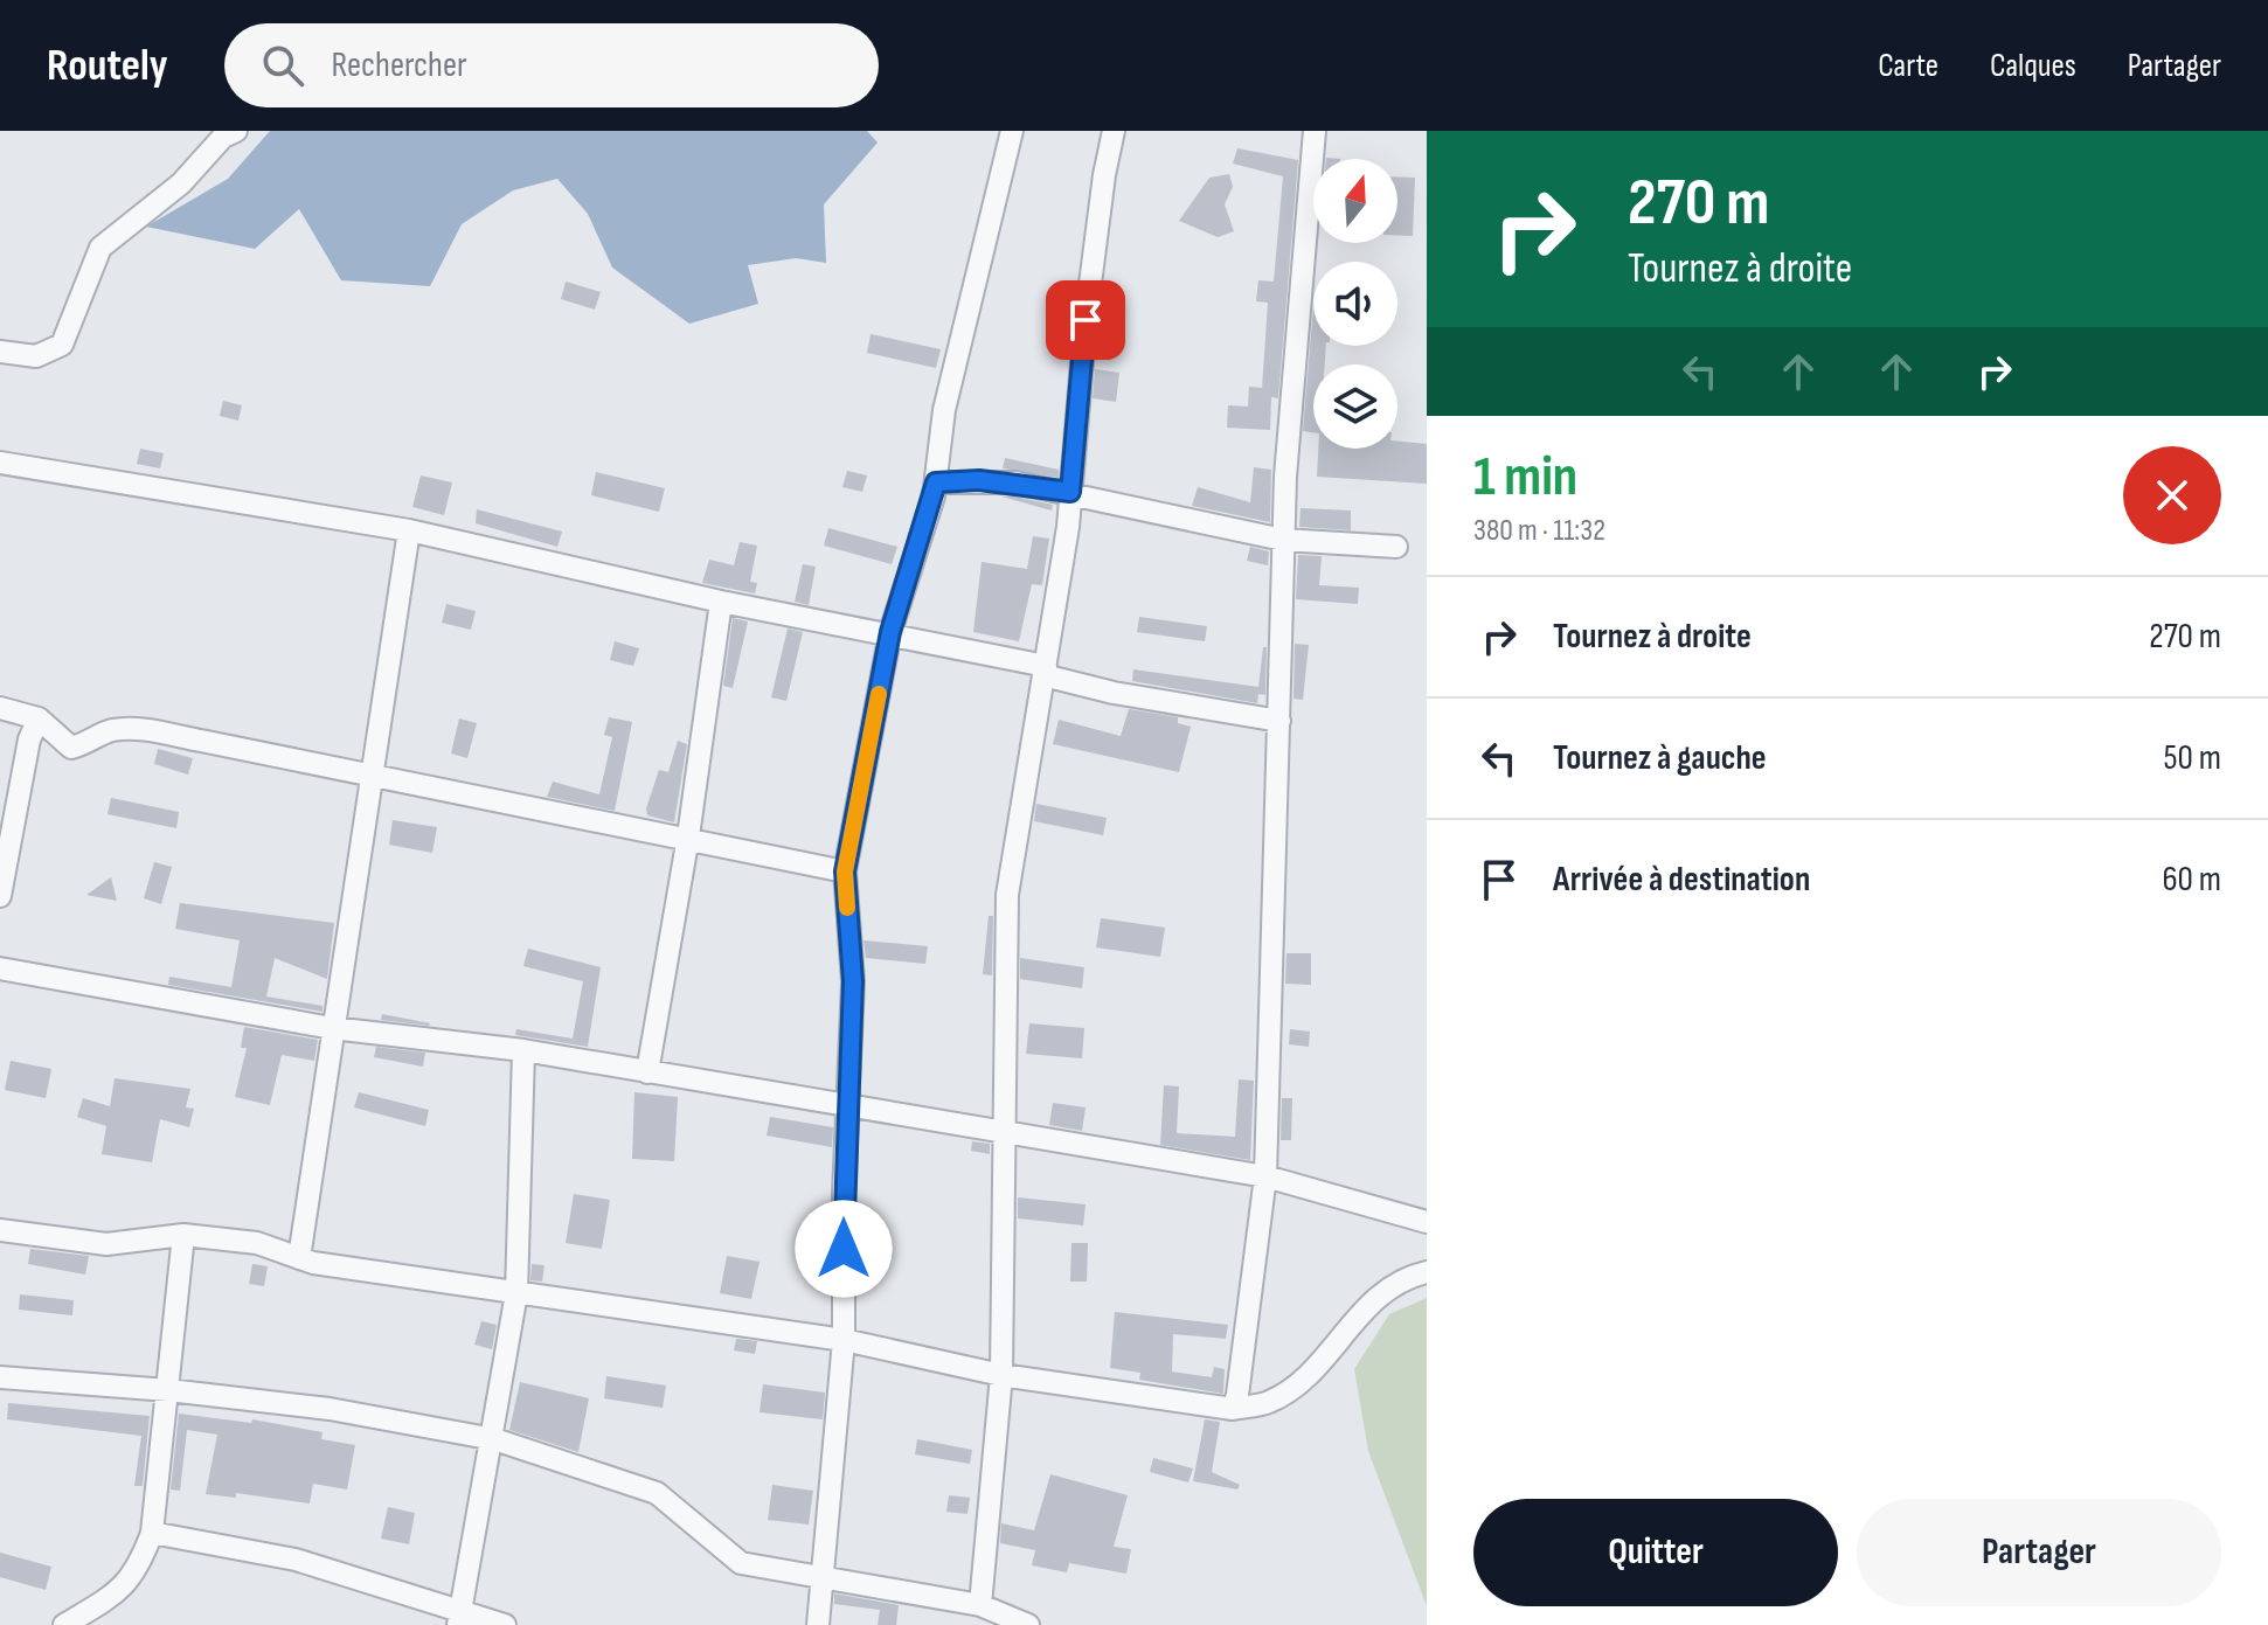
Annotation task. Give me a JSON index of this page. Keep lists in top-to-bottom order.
{
  "north": "top",
  "page": {
    "header": "Routely",
    "search": "Rechercher",
    "nav": ["Carte", "Calques", "Partager"],
    "turn": ["270 m", "Tournez à droite"],
    "heading": ["1 min", "380 m · 11:32"],
    "list": [
      {
        "name": "Tournez à droite",
        "value": "270 m"
      },
      {
        "name": "Tournez à gauche",
        "value": "50 m"
      },
      {
        "name": "Arrivée à destination",
        "value": "60 m"
      }
    ],
    "buttons": ["Quitter", "Partager"]
  }
}
